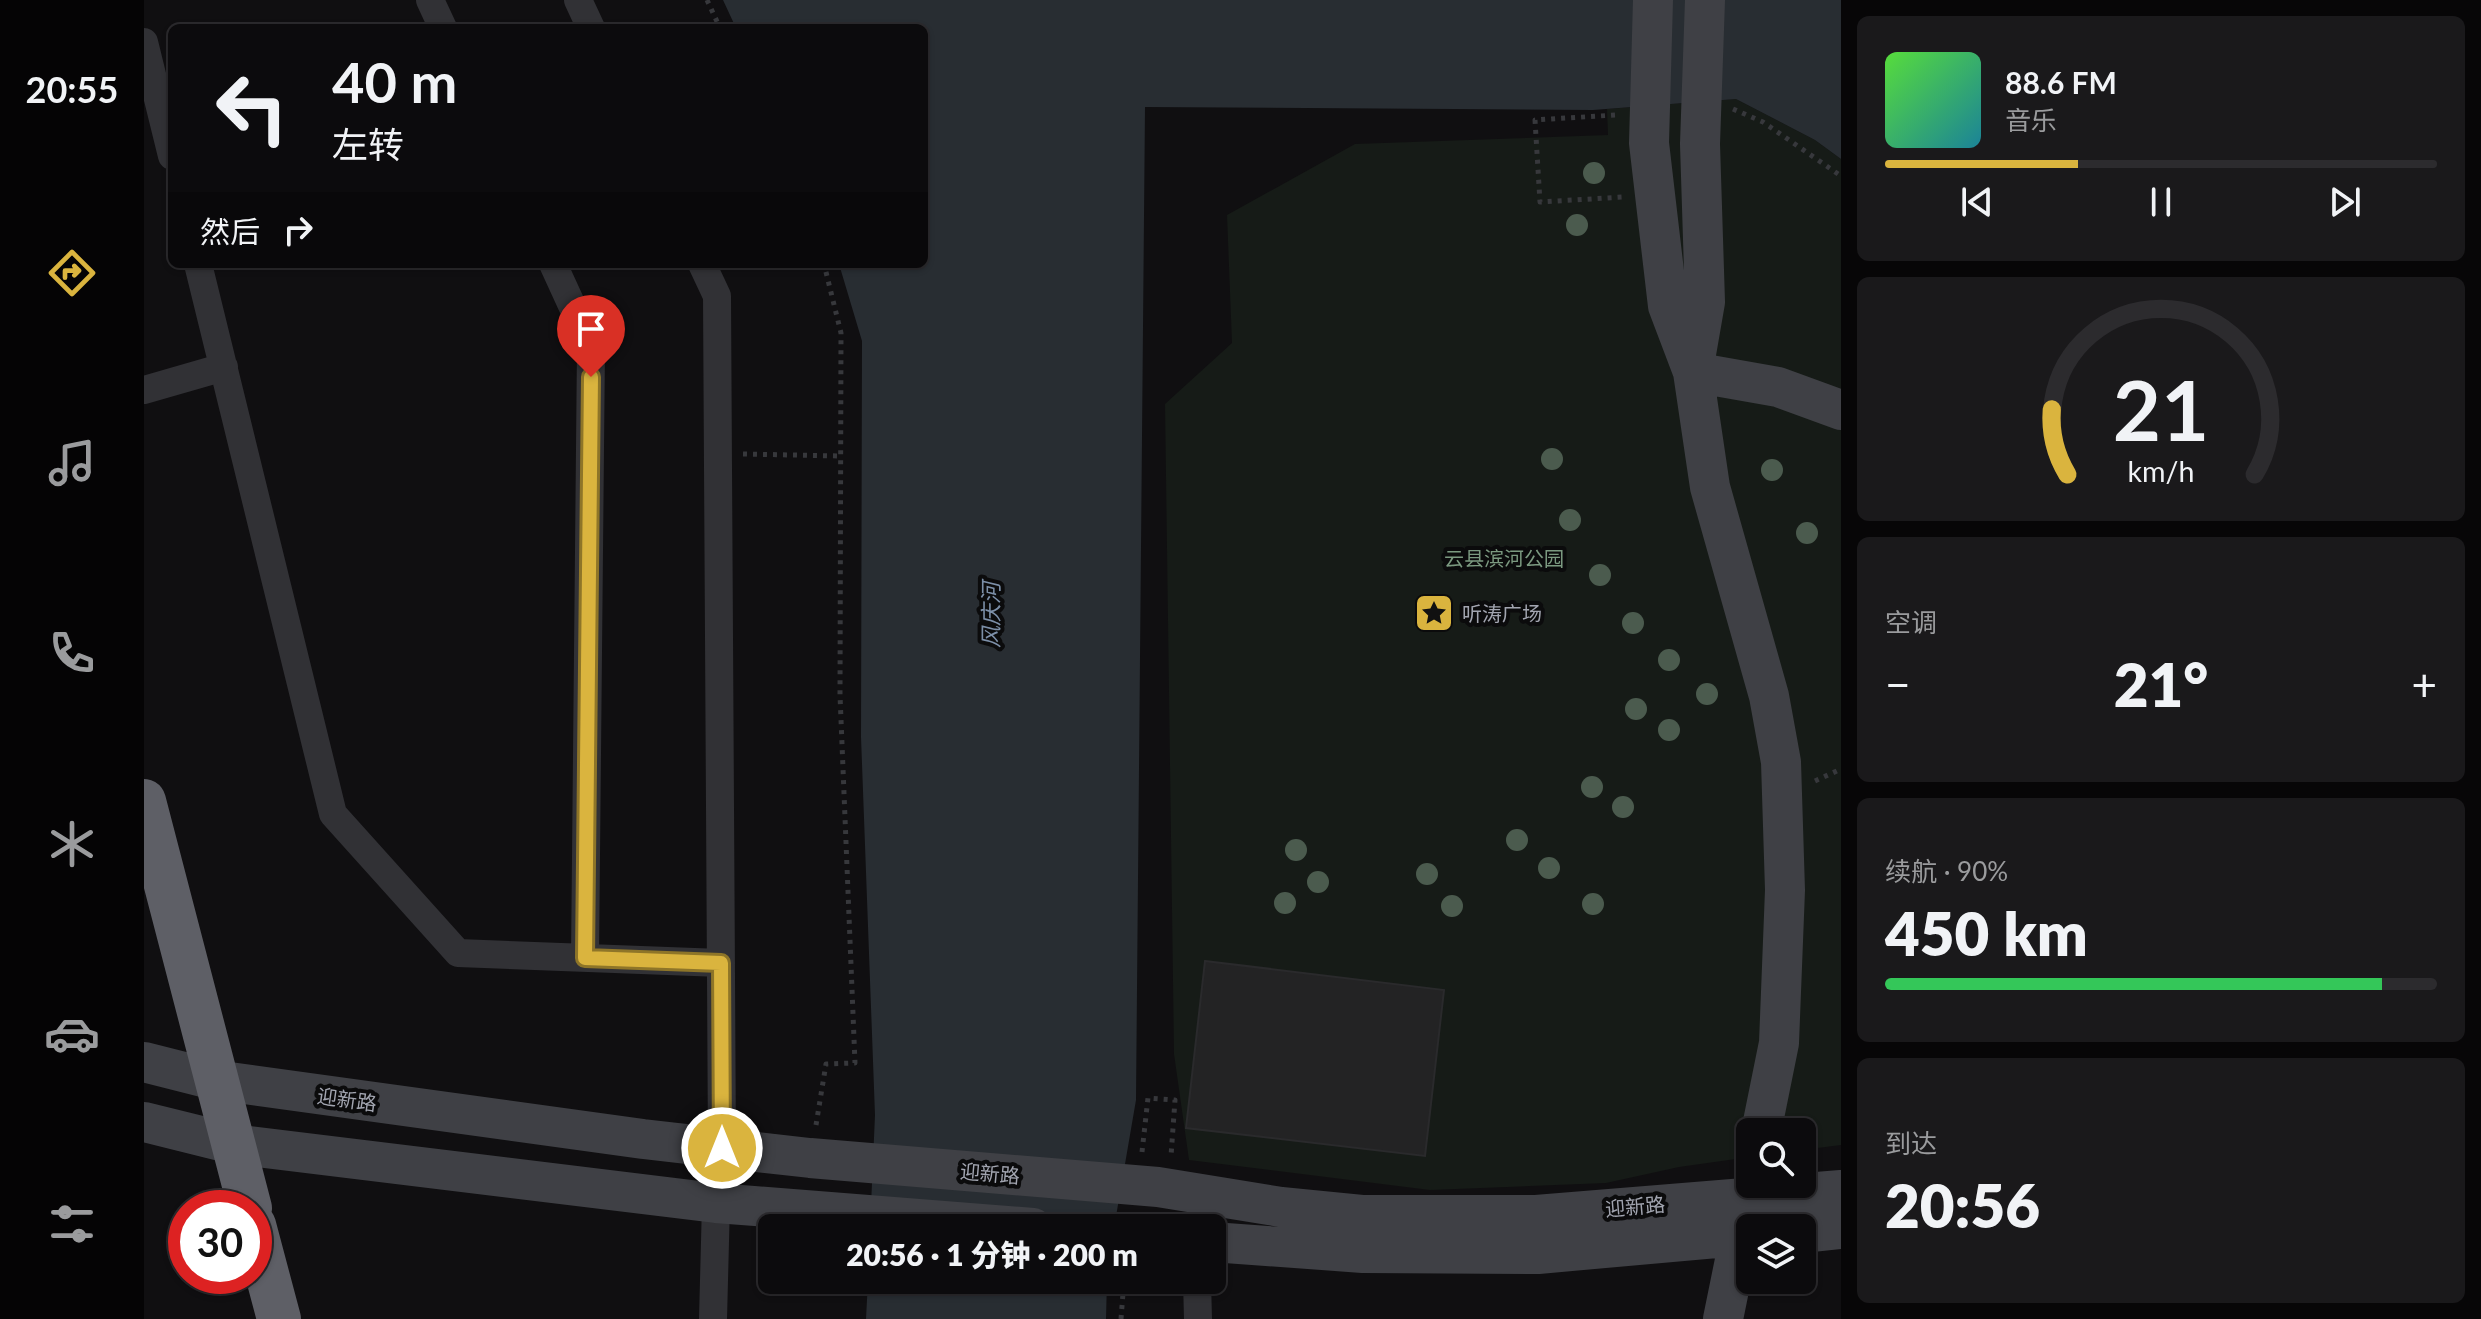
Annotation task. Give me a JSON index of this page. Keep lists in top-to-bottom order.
{
  "streets": {
    "main road": ["迎新路"]
  },
  "water": ["风庆河"],
  "parks": ["云县滨河公园"],
  "places": {
    "place": ["听涛广场"]
  },
  "page": {
    "tabs": "20:55",
    "turn": ["40 m", "左转"],
    "song": ["88.6 FM", "音乐"],
    "then": "然后",
    "tile": [
      "空调",
      ["续航 · 90%", "450 km"],
      ["到达", "20:56"]
    ],
    "heat": ["−", "21°", "+"],
    "limit": "30",
    "trip": "20:56 · 1 分钟 · 200 m",
    "gauge": ["21", "km/h"]
  }
}
